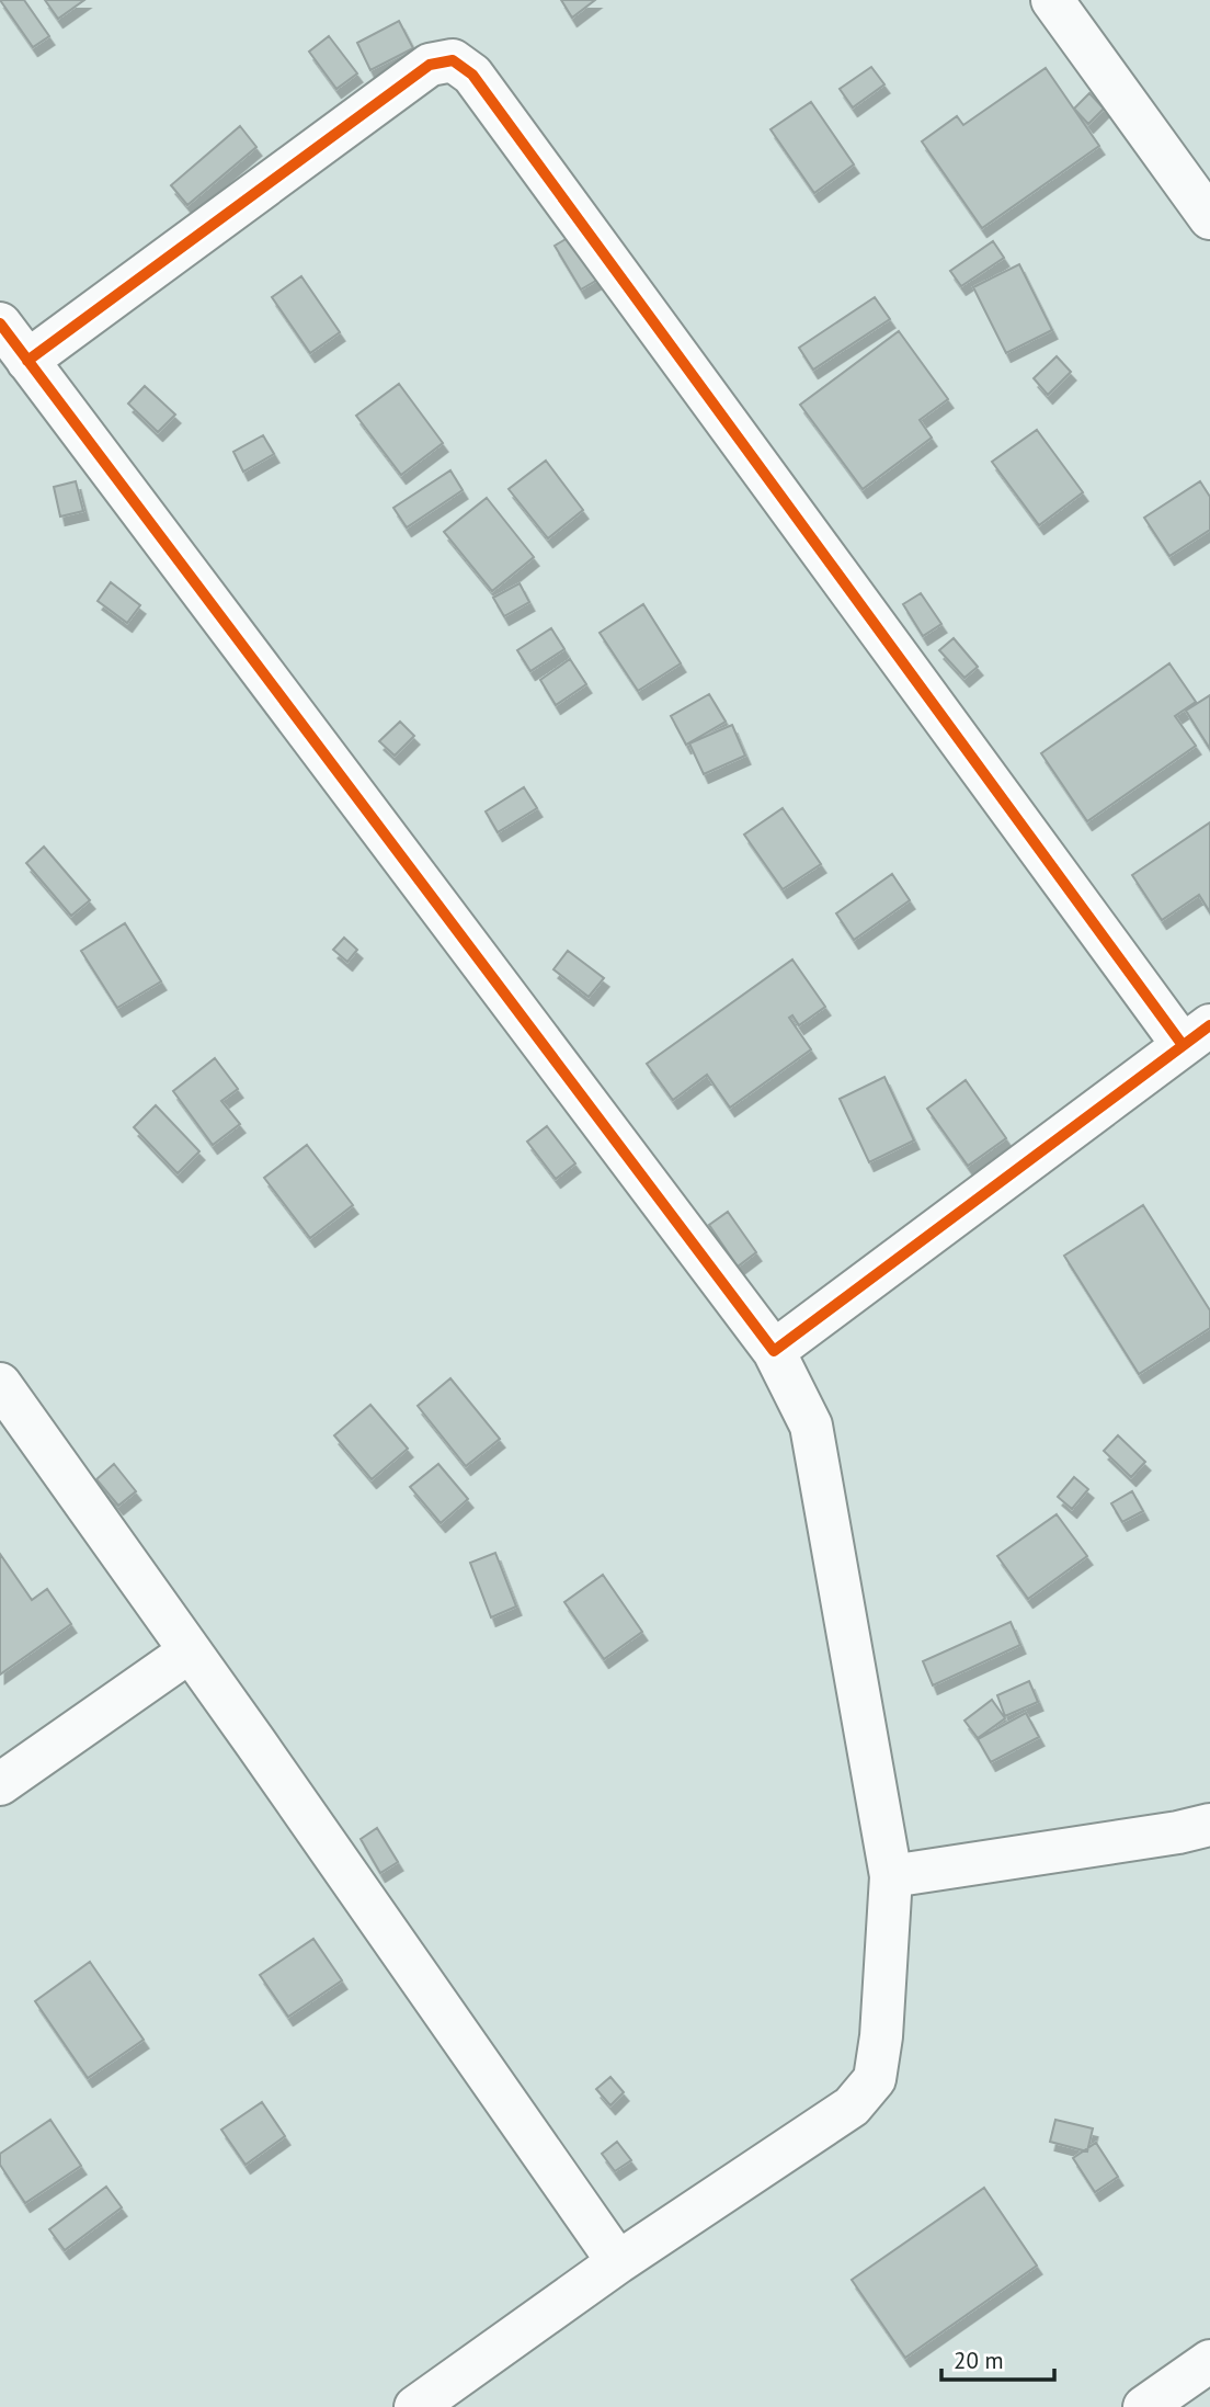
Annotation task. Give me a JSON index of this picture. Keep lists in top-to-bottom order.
{
  "scale_bar": "20 m"
}
